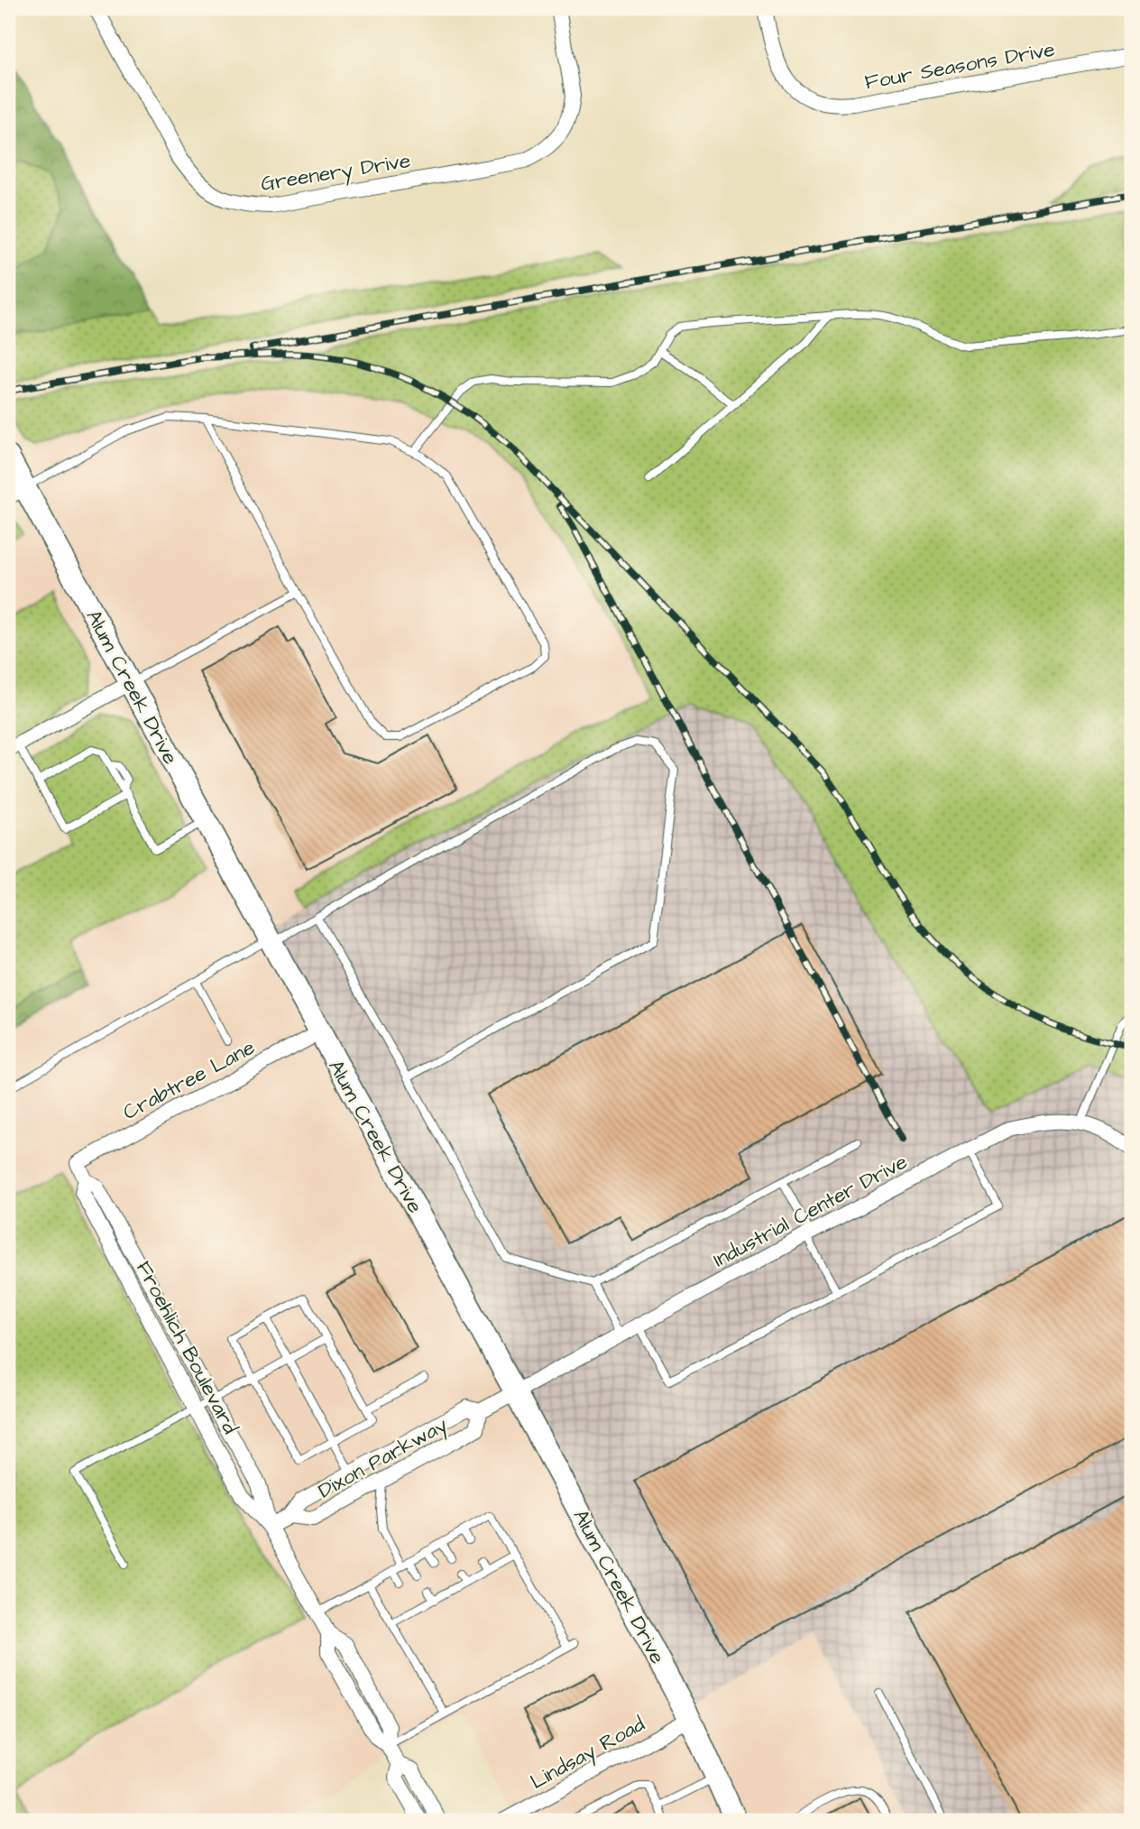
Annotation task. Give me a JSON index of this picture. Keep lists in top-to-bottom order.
{
  "streets": {
    "main road": ["Alum Creek Drive"],
    "street": [
      "Four Seasons Drive",
      "Greenery Drive",
      "Crabtree Lane",
      "Industrial Center Drive",
      "Froehlich Boulevard",
      "Dixon Parkway",
      "Lindsay Road"
    ]
  },
  "crossings": [
    ["Alum Creek Drive", "Crabtree Lane"],
    ["Alum Creek Drive", "Industrial Center Drive"],
    ["Alum Creek Drive", "Dixon Parkway"],
    ["Alum Creek Drive", "Lindsay Road"],
    ["Crabtree Lane", "Froehlich Boulevard"],
    ["Industrial Center Drive", "Dixon Parkway"],
    ["Froehlich Boulevard", "Dixon Parkway"]
  ]
}
